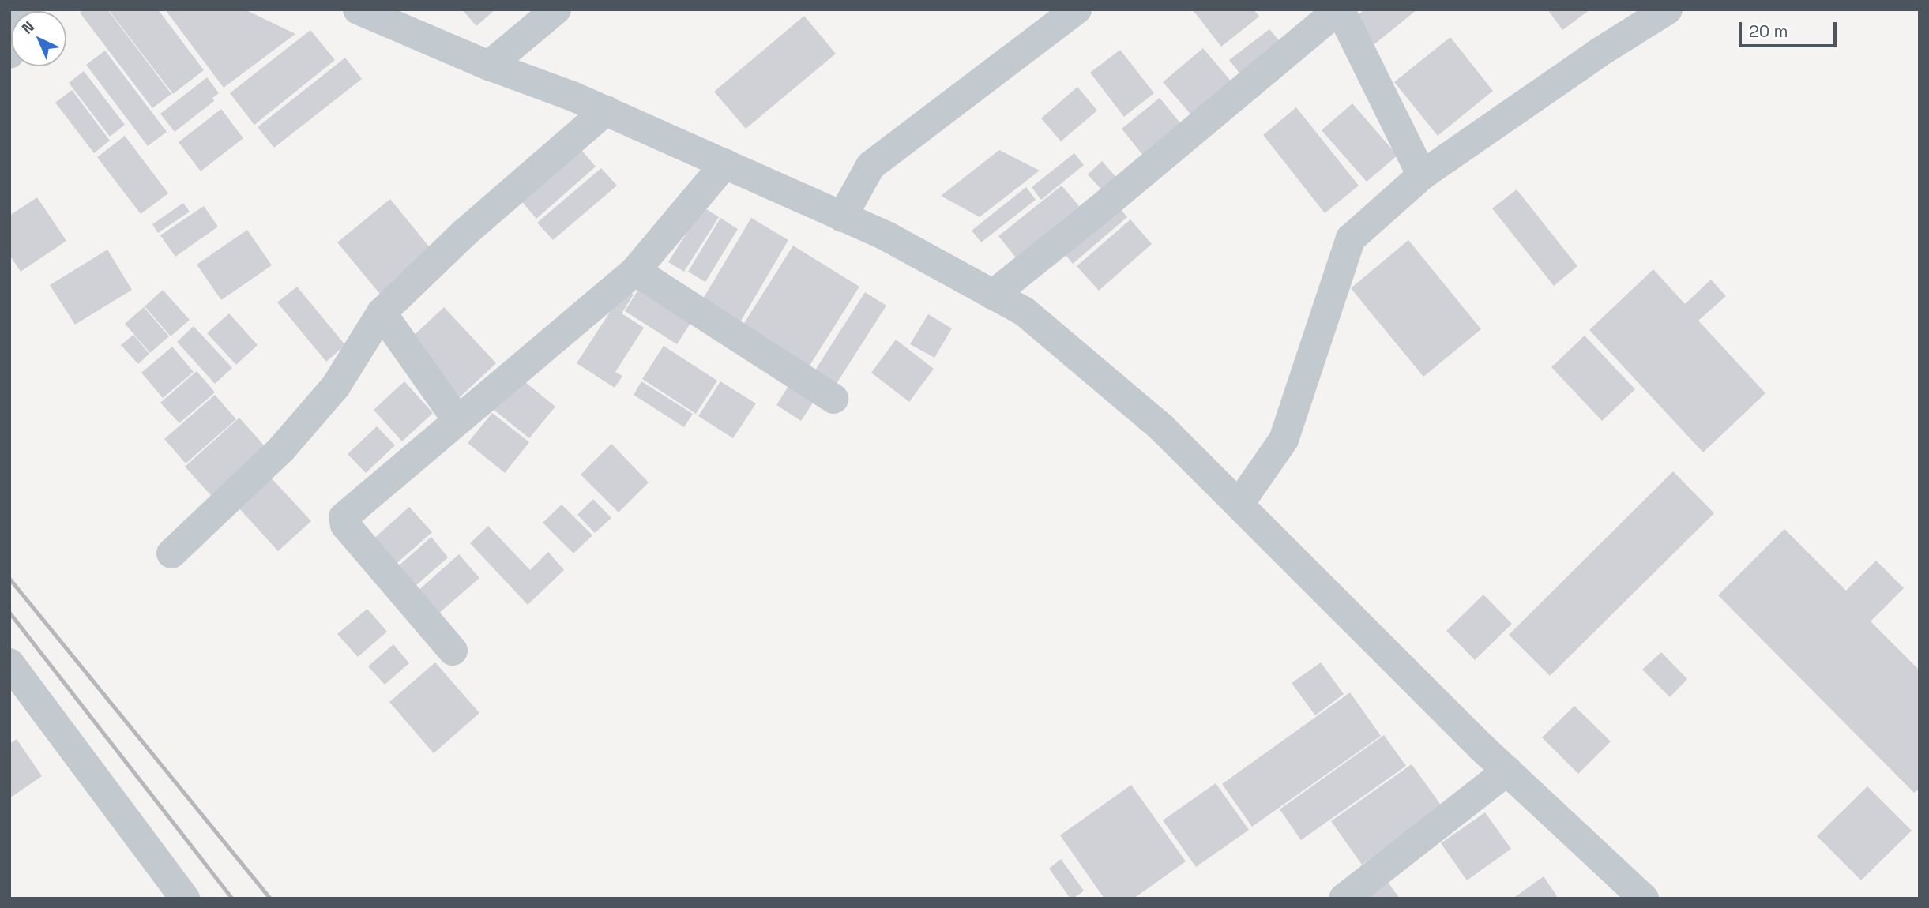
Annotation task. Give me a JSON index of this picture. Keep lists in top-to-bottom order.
{
  "scale_bar": "20 m",
  "north": "top left"
}
